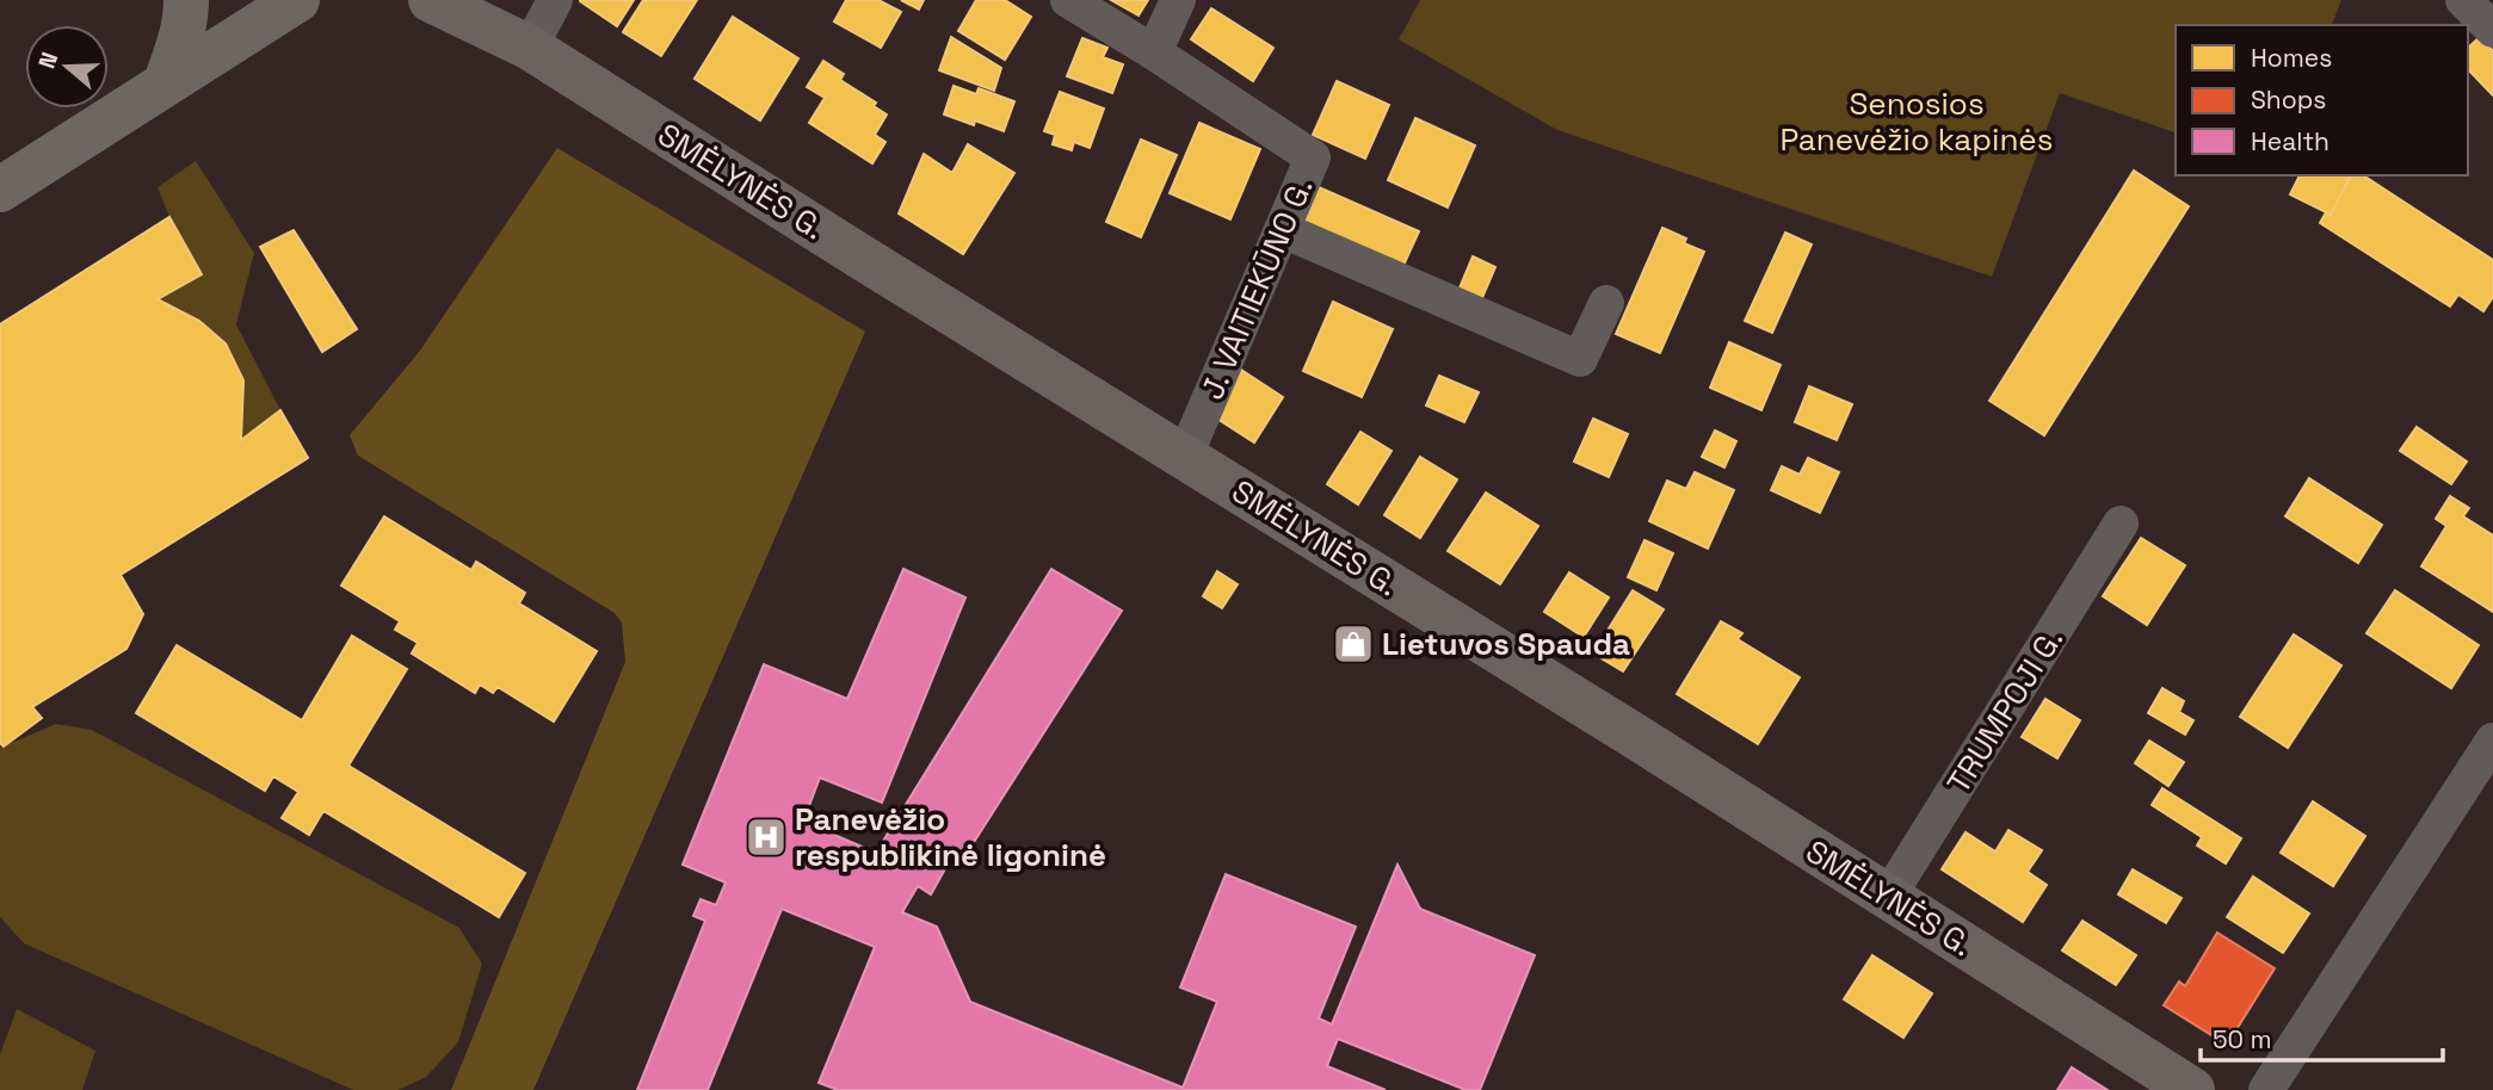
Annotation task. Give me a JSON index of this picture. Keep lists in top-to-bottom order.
{
  "streets": {
    "highway": ["SMĖLYNĖS G."],
    "street": ["J. VAITIEKŪNO G.", "TRUMPOJI G."]
  },
  "crossings": [
    ["SMĖLYNĖS G.", "J. VAITIEKŪNO G."],
    ["SMĖLYNĖS G.", "TRUMPOJI G."]
  ],
  "parks": ["Senosios Panevėžio kapinės"],
  "places": {
    "shop": ["Lietuvos Spauda"],
    "hospital": ["Panevėžio respublikinė ligoninė"]
  },
  "legend": ["Homes", "Shops", "Health"],
  "scale_bar": "50 m",
  "north": "left"
}
